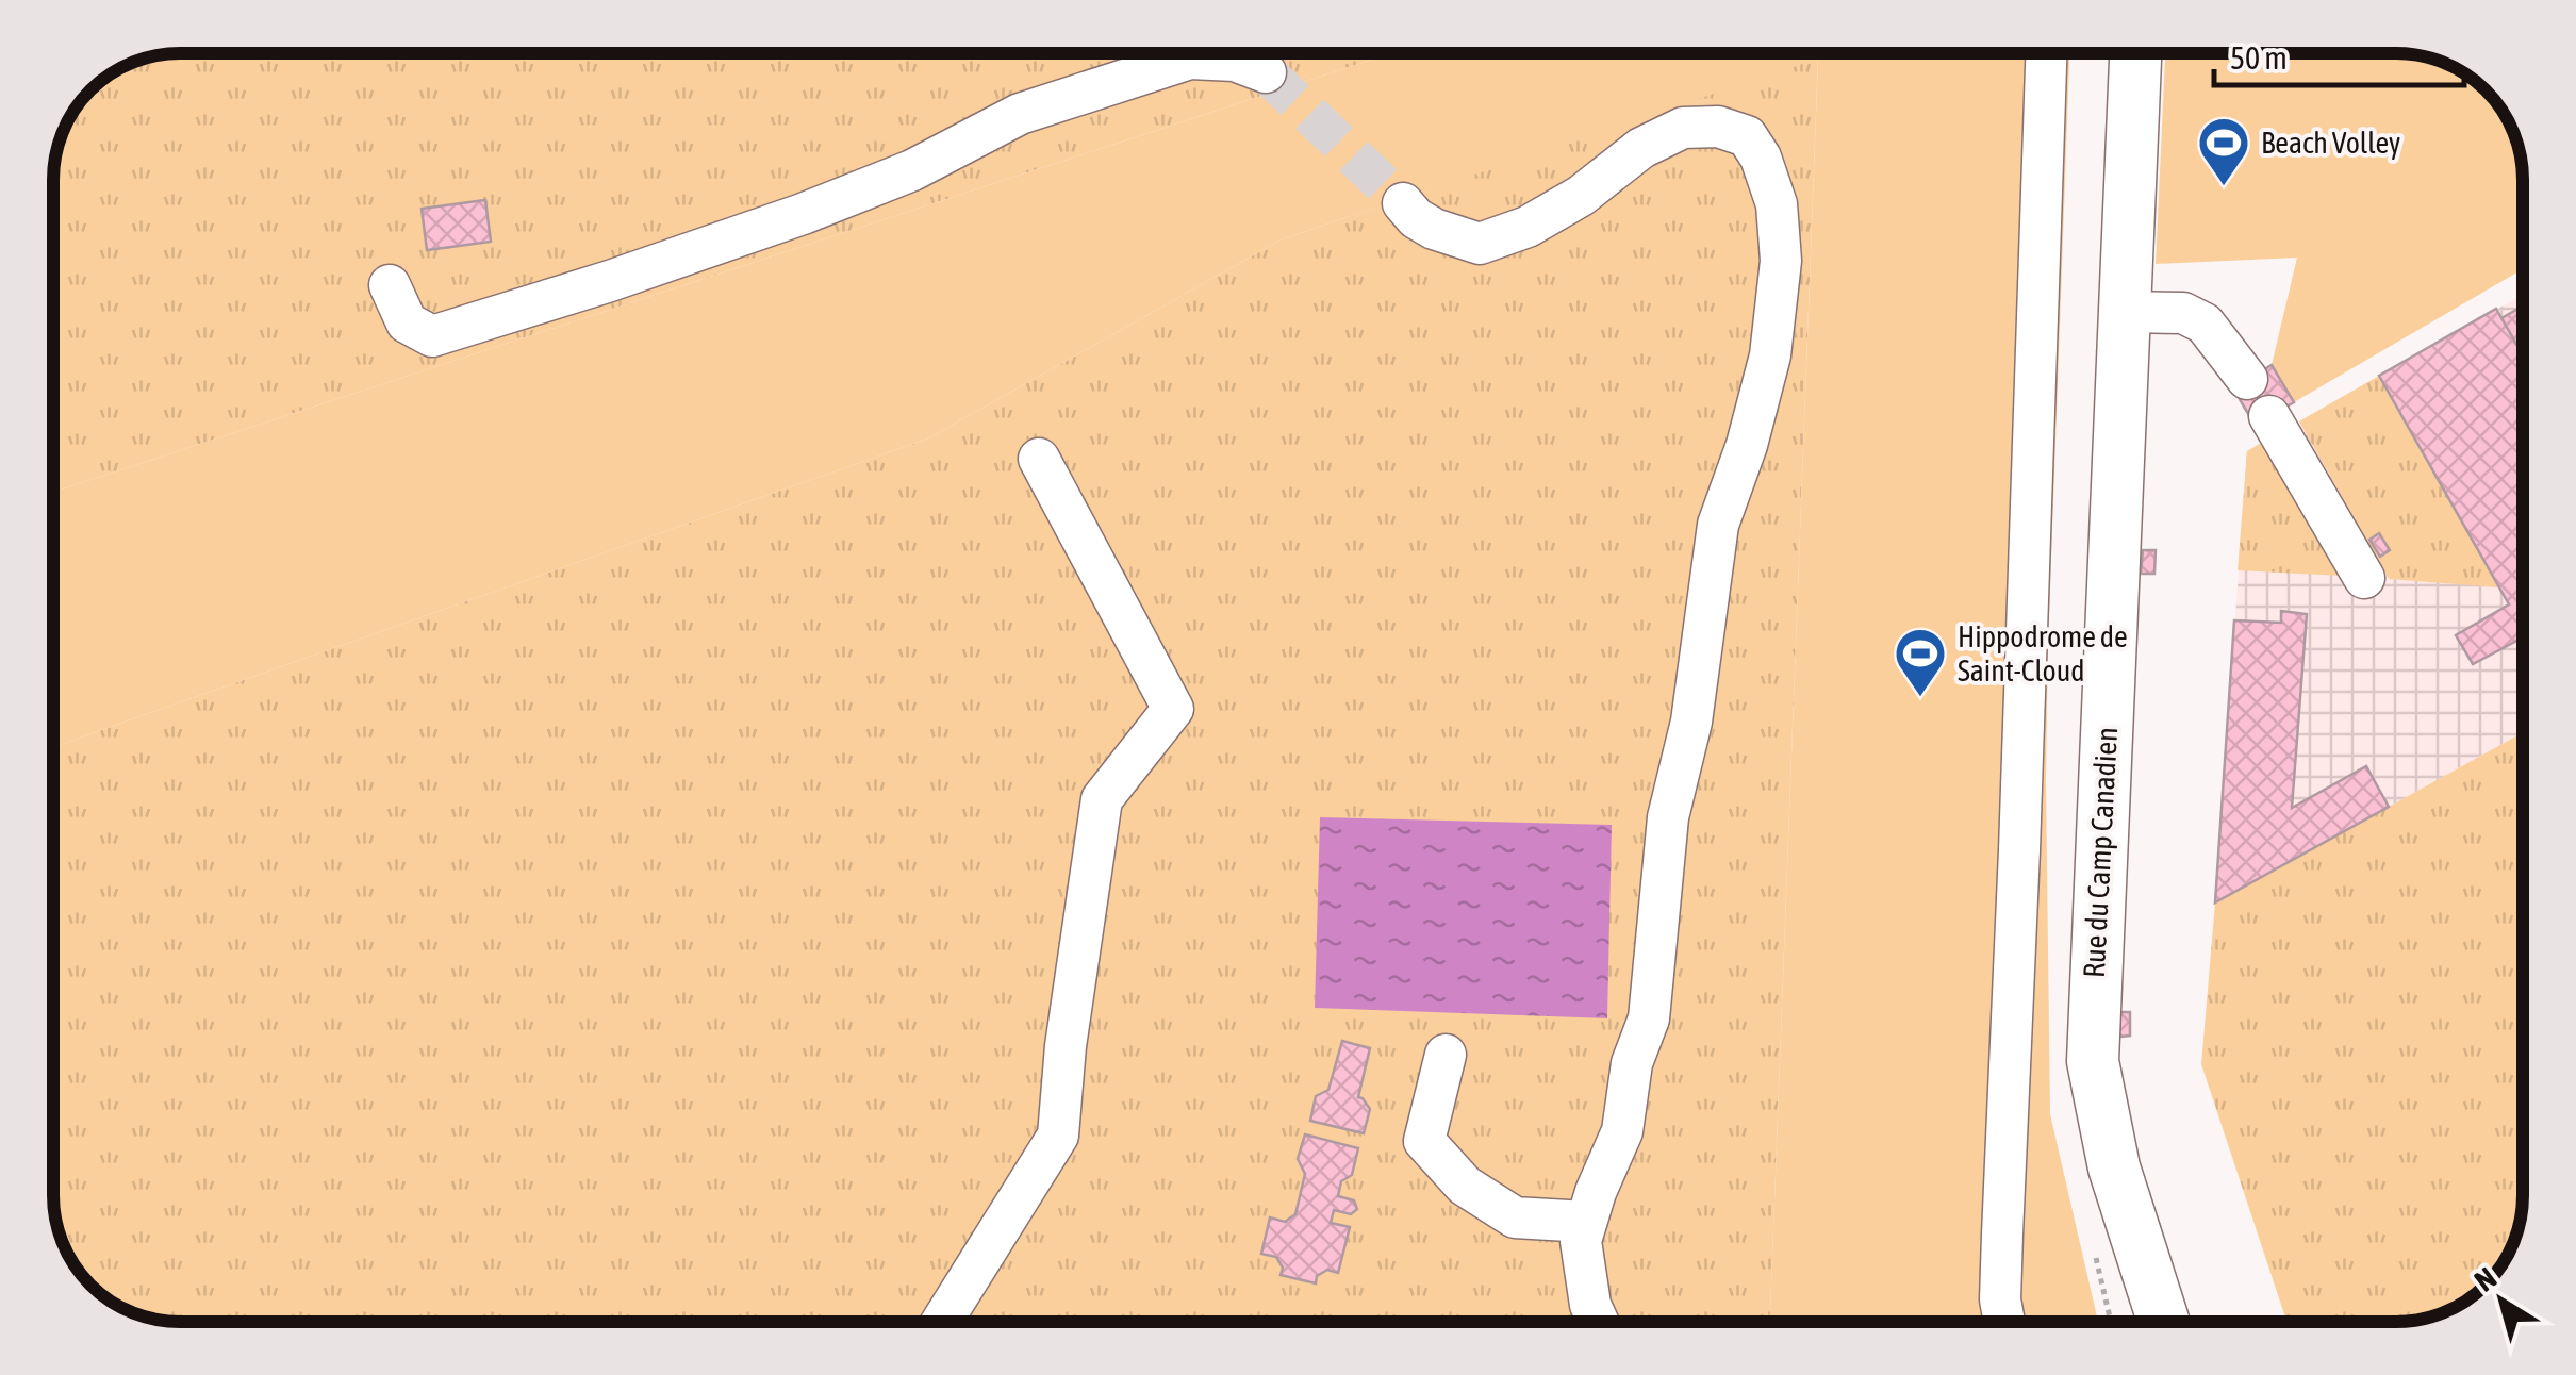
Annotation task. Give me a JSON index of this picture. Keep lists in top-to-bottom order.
{
  "streets": {
    "main road": ["Rue du Camp Canadien"]
  },
  "places": {
    "sports": ["Beach Volley", "Hippodrome de Saint-Cloud"]
  },
  "scale_bar": "50 m",
  "north": "top left"
}
